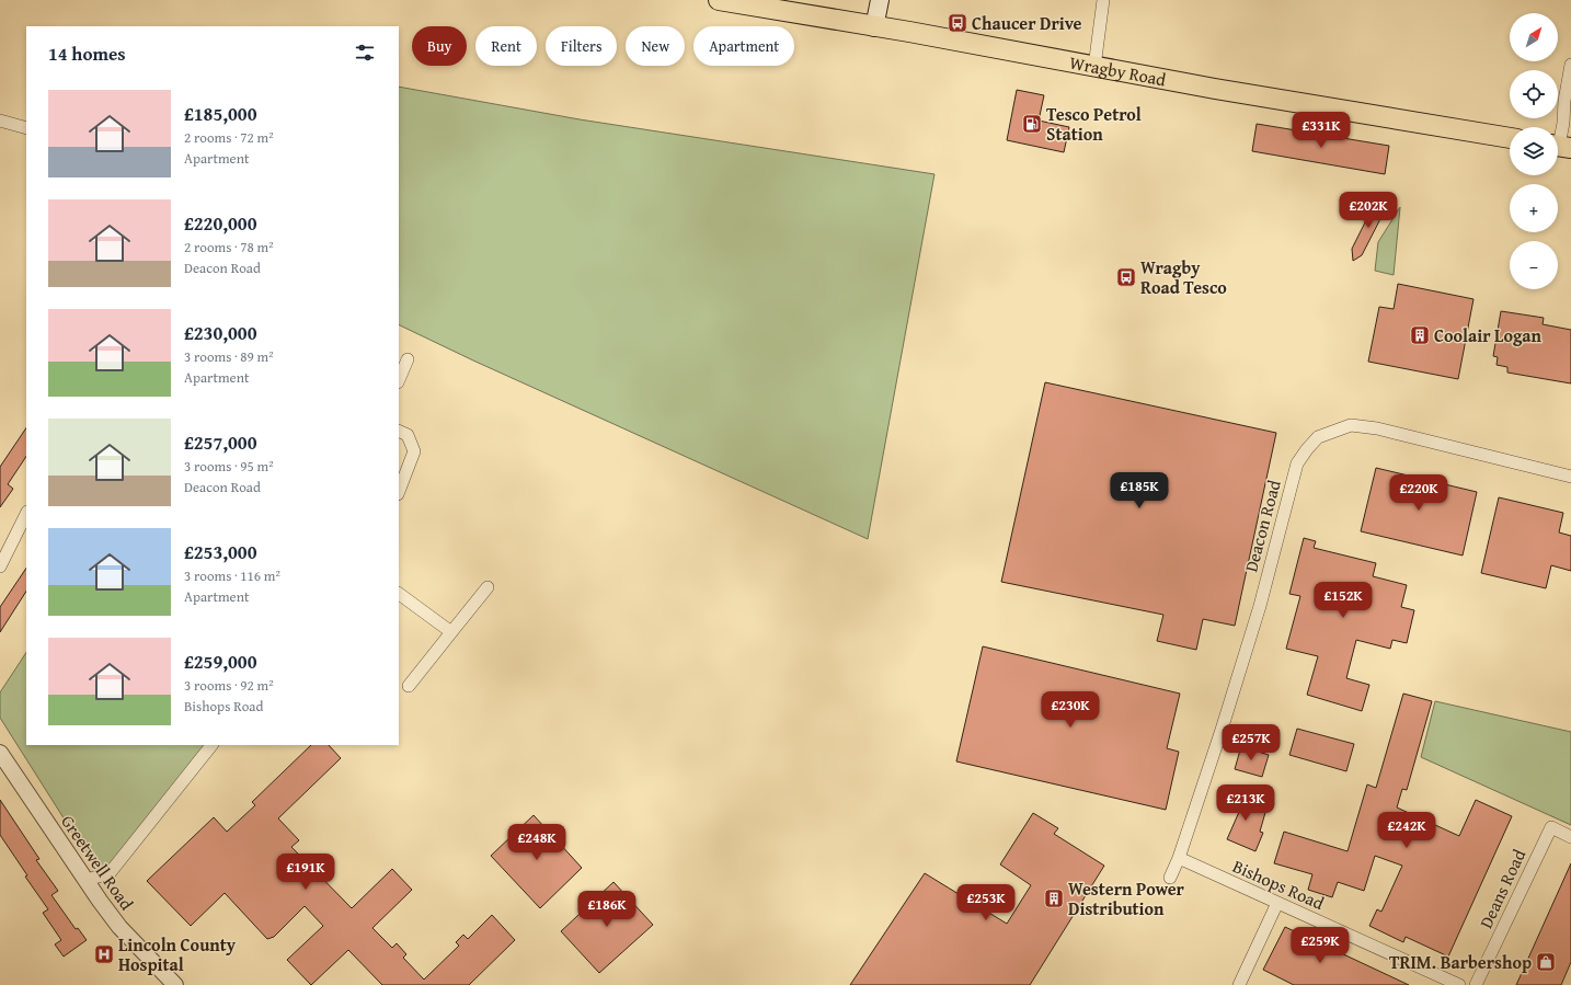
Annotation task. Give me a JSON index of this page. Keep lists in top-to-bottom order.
{
  "streets": {
    "main road": ["Wragby Road"],
    "street": [
      "Deacon Road",
      "Greetwell Road",
      "Bishops Road",
      "Deans Road"
    ]
  },
  "crossings": [
    ["Deacon Road", "Bishops Road"]
  ],
  "places": {
    "bus stop": ["Chaucer Drive", "Wragby Road Tesco"],
    "fuel station": ["Tesco Petrol Station"],
    "building": ["Coolair Logan", "Western Power Distribution"],
    "hospital": ["Lincoln County Hospital"],
    "shop": ["TRIM. Barbershop"]
  },
  "north": "top right",
  "page": {
    "map_buttons": ["+", "−"],
    "chip": [
      "Buy",
      "Rent",
      "Filters",
      "New",
      "Apartment"
    ],
    "heading": "14 homes",
    "list": [
      {
        "name": "£185,000",
        "note": "2 rooms · 72 m² · Apartment"
      },
      {
        "name": "£220,000",
        "note": "2 rooms · 78 m² · Deacon Road"
      },
      {
        "name": "£230,000",
        "note": "3 rooms · 89 m² · Apartment"
      },
      {
        "name": "£257,000",
        "note": "3 rooms · 95 m² · Deacon Road"
      },
      {
        "name": "£253,000",
        "note": "3 rooms · 116 m² · Apartment"
      },
      {
        "name": "£259,000",
        "note": "3 rooms · 92 m² · Bishops Road"
      }
    ],
    "price": [
      "£331K",
      "£202K",
      "£185K",
      "£220K",
      "£152K",
      "£230K",
      "£257K",
      "£213K",
      "£242K",
      "£248K",
      "£191K",
      "£253K",
      "£186K",
      "£259K"
    ]
  }
}
